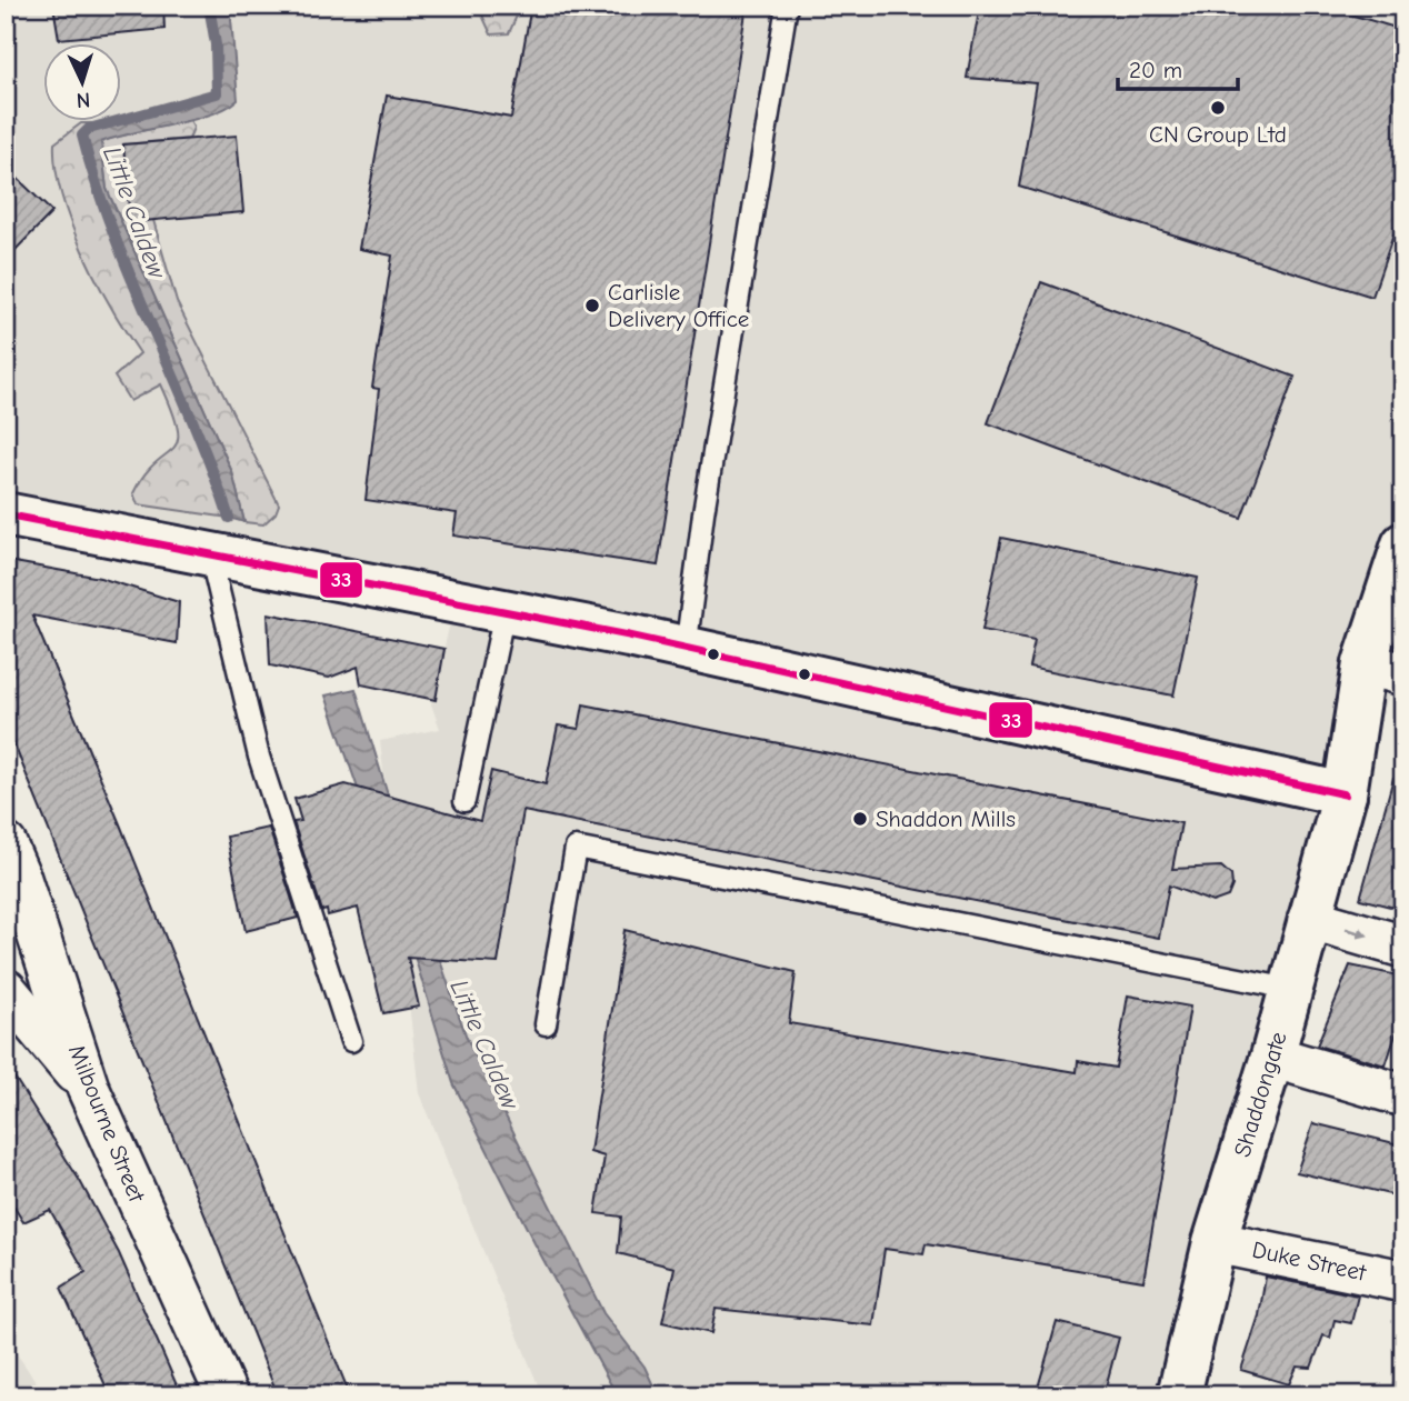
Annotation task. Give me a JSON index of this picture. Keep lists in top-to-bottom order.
{
  "streets": {
    "street": ["Shaddongate", "Milbourne Street", "Duke Street"]
  },
  "crossings": [
    ["Shaddongate", "Duke Street"]
  ],
  "water": ["Little Caldew"],
  "places": ["CN Group Ltd", "Carlisle Delivery Office", "Shaddon Mills"],
  "lines": ["transit line 33"],
  "scale_bar": "20 m",
  "north": "bottom"
}
